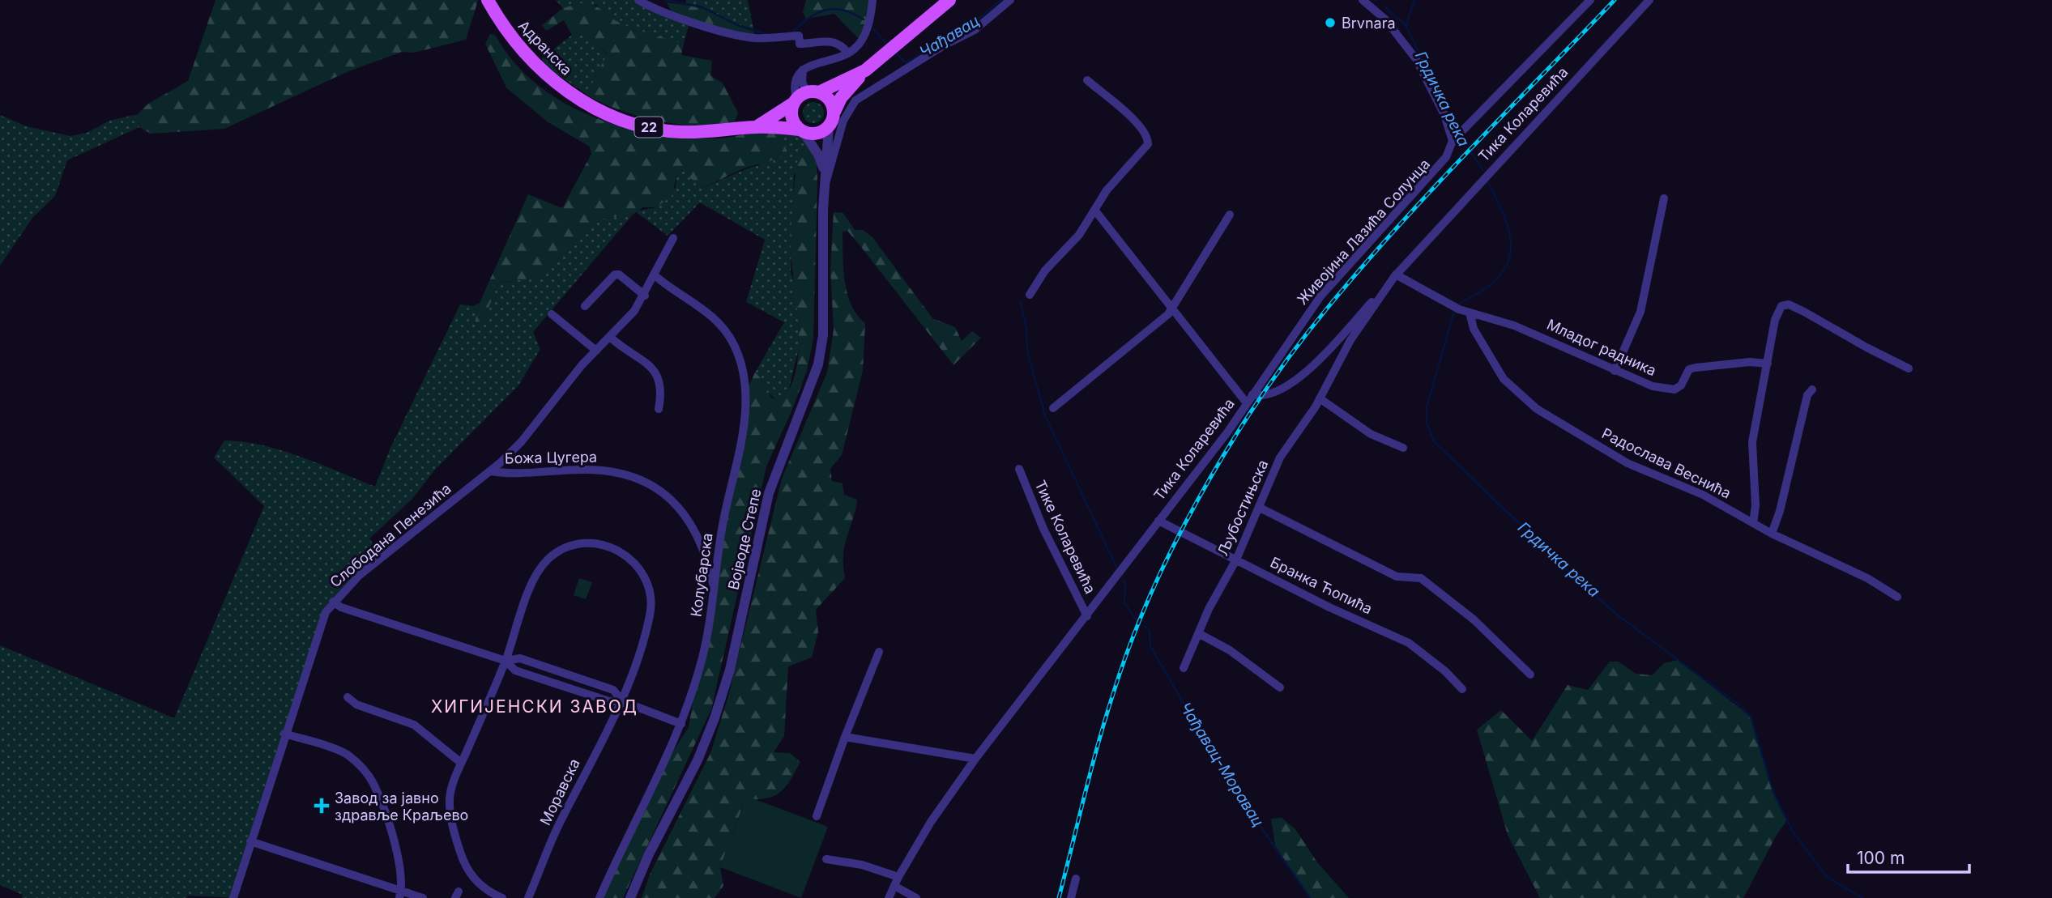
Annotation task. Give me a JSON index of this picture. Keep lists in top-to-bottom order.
{
  "streets": {
    "main road": ["Адранска", "22"],
    "street": [
      "Тика Коларевића",
      "Живојина Лазића Солунца",
      "Младог радника",
      "Божа Цугера",
      "Радослава Веснића",
      "Љубостињска",
      "Слободана Пенезића",
      "Тике Коларевића",
      "Војводе Степе",
      "Колубарска",
      "Бранка Ћопића",
      "Моравска"
    ]
  },
  "crossings": [
    ["Адранска", "22"],
    ["Адранска", "Војводе Степе"],
    ["Тика Коларевића", "Живојина Лазића Солунца"],
    ["Тика Коларевића", "Младог радника"],
    ["Тика Коларевића", "Љубостињска"],
    ["Тика Коларевића", "Тике Коларевића"],
    ["Тика Коларевића", "Бранка Ћопића"],
    ["22", "Војводе Степе"],
    ["Младог радника", "Радослава Веснића"],
    ["Младог радника", "Љубостињска"],
    ["Божа Цугера", "Слободана Пенезића"],
    ["Божа Цугера", "Колубарска"],
    ["Љубостињска", "Бранка Ћопића"],
    ["Слободана Пенезића", "Колубарска"]
  ],
  "districts": ["ХИГИЈЕНСКИ ЗАВОД"],
  "water": ["Чађавац", "Грдичка река", "Чађавац-Моравац"],
  "places": {
    "other": ["Brvnara"],
    "health": ["Завод за јавно здравље Краљево"]
  },
  "scale_bar": "100 m"
}
